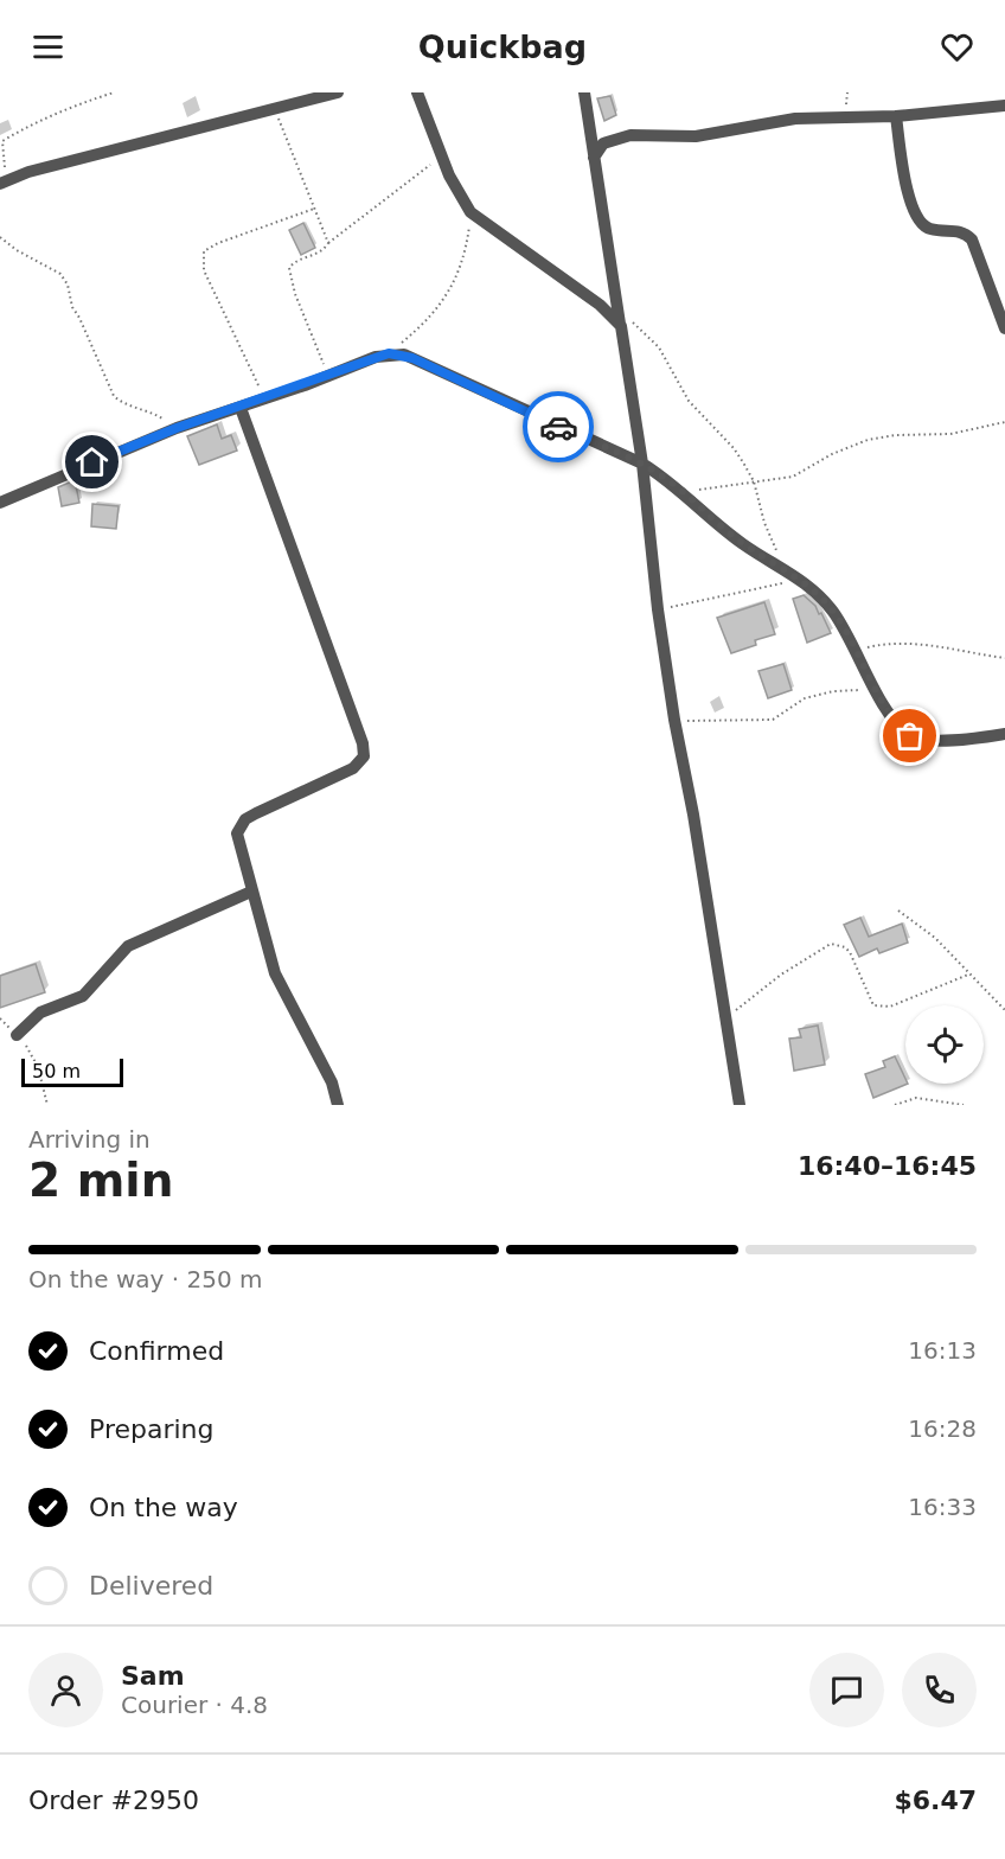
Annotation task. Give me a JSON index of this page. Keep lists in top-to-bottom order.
{
  "scale_bar": "50 m",
  "page": {
    "header": "Quickbag",
    "scale": "50 m",
    "heading": ["2 min", "Arriving in", "16:40–16:45"],
    "panel": [
      "Sam",
      "Courier · 4.8",
      "Order #2950",
      "$6.47"
    ],
    "bar": "On the way · 250 m",
    "list": [
      ["Confirmed", "16:13"],
      ["Preparing", "16:28"],
      ["On the way", "16:33"],
      "Delivered"
    ]
  }
}
